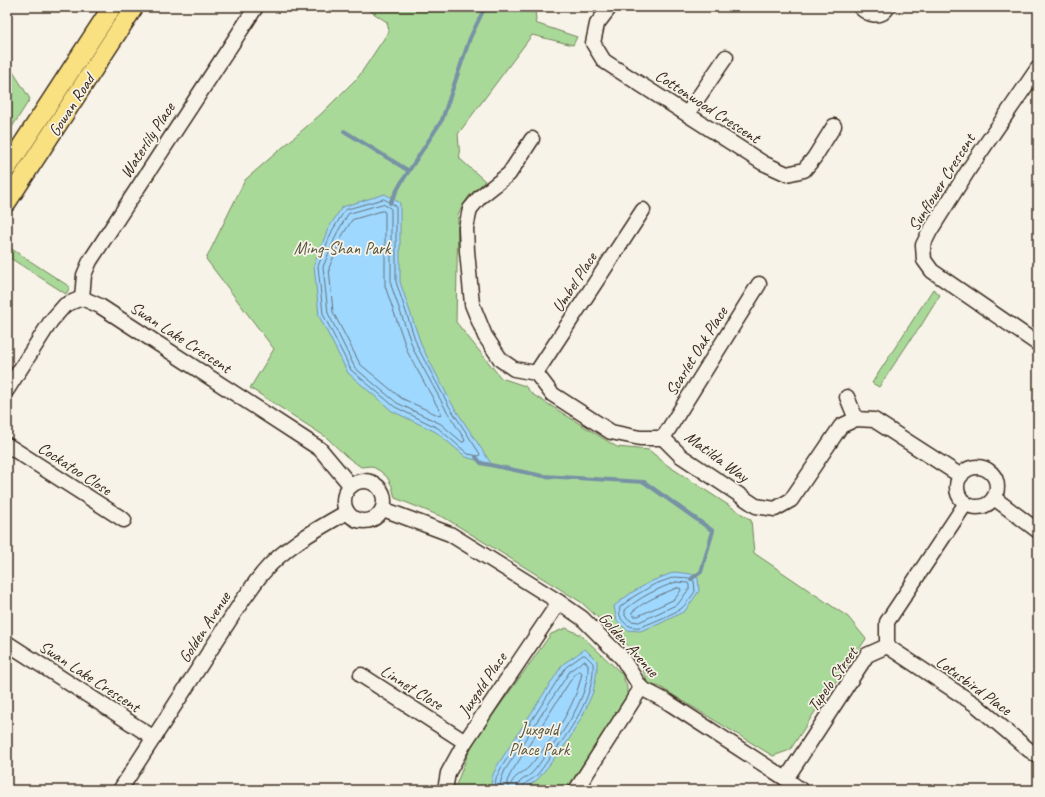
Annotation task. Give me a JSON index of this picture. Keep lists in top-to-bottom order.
{
  "streets": {
    "main road": ["Gowan Road"],
    "street": [
      "Cottonwood Crescent",
      "Waterlily Place",
      "Sunflower Crescent",
      "Umbel Place",
      "Swan Lake Crescent",
      "Scarlet Oak Place",
      "Matilda Way",
      "Cockatoo Close",
      "Golden Avenue",
      "Tupelo Street",
      "Juxgold Place",
      "Lotusbird Place",
      "Linnet Close"
    ]
  },
  "crossings": [
    ["Waterlily Place", "Swan Lake Crescent"],
    ["Umbel Place", "Matilda Way"],
    ["Swan Lake Crescent", "Golden Avenue"],
    ["Scarlet Oak Place", "Matilda Way"],
    ["Golden Avenue", "Tupelo Street"],
    ["Golden Avenue", "Juxgold Place"],
    ["Tupelo Street", "Lotusbird Place"],
    ["Juxgold Place", "Linnet Close"]
  ],
  "parks": ["Ming-Shan Park", "Juxgold Place Park"]
}
